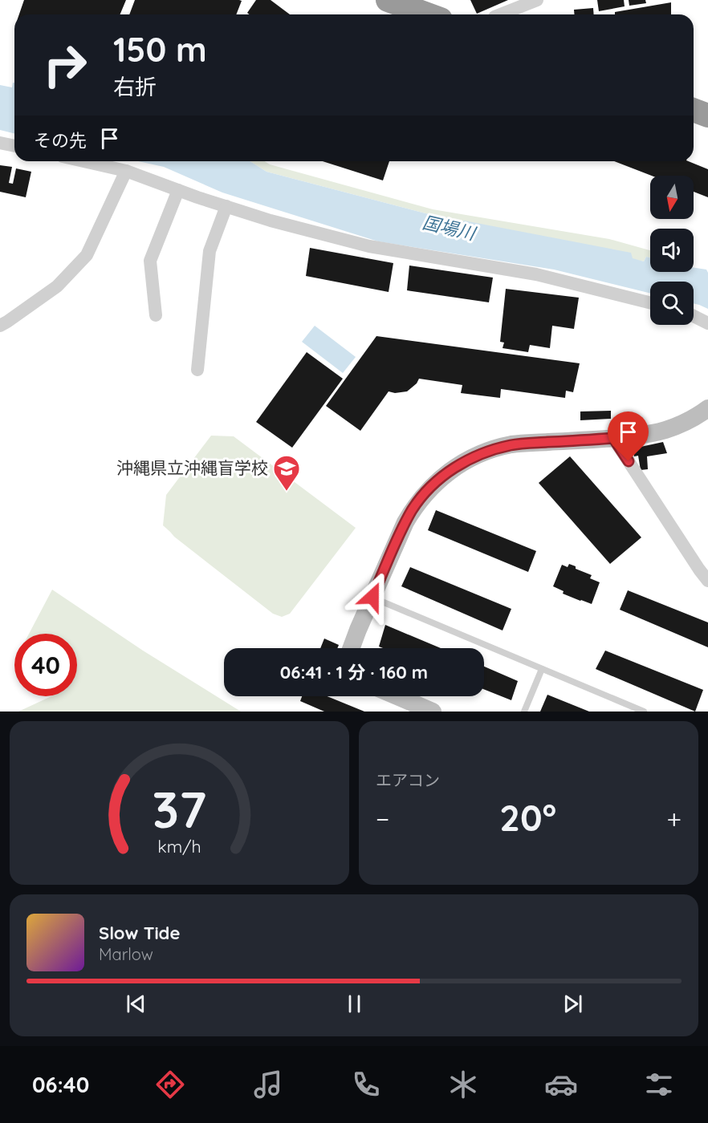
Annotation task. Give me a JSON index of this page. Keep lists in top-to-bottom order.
{
  "water": ["国場川"],
  "places": {
    "school or university": ["沖縄県立沖縄盲学校"]
  },
  "north": "bottom",
  "page": {
    "turn": ["150 m", "右折"],
    "then": "その先",
    "limit": "40",
    "trip": "06:41 · 1 分 · 160 m",
    "tile": "エアコン",
    "heat": ["−", "20°", "+"],
    "song": ["Slow Tide", "Marlow"],
    "tabs": "06:40",
    "gauge": ["37", "km/h"]
  }
}
